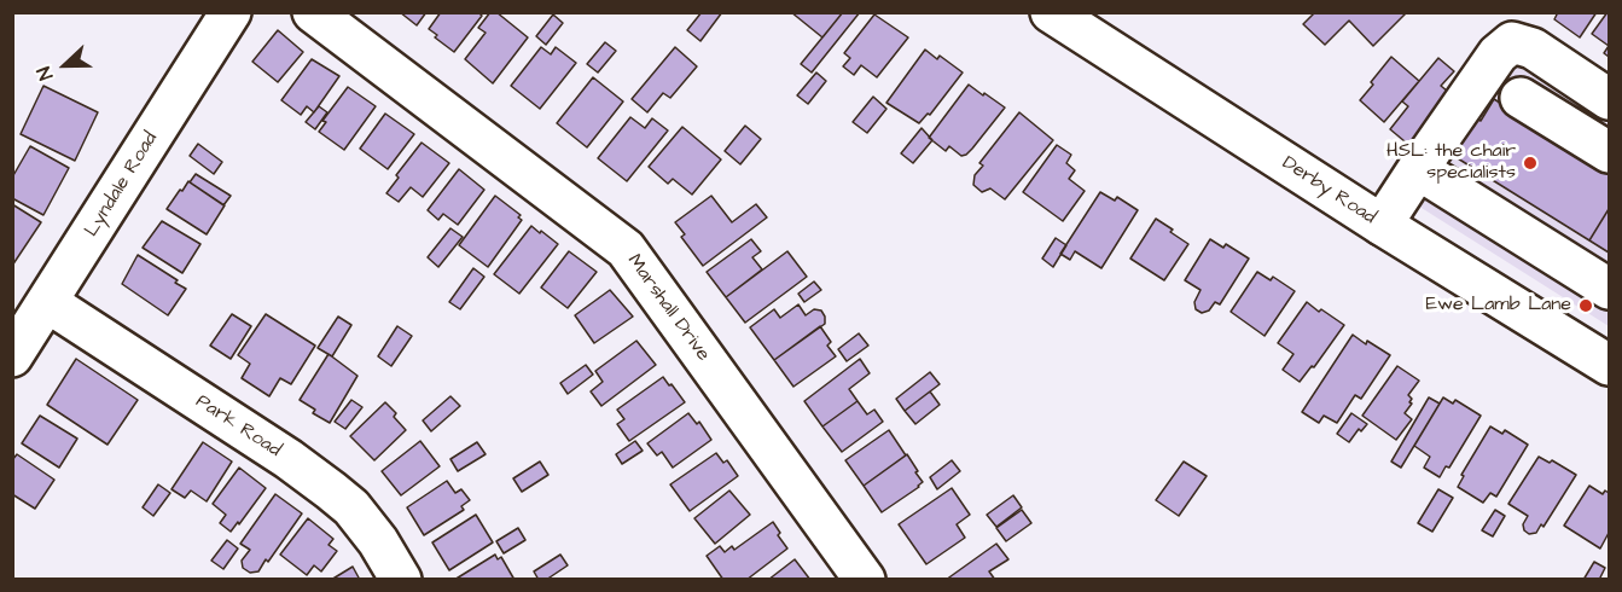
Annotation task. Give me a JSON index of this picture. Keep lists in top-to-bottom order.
{
  "streets": {
    "street": [
      "Lyndale Road",
      "Derby Road",
      "Marshall Drive",
      "Park Road"
    ]
  },
  "crossings": [
    ["Lyndale Road", "Park Road"]
  ],
  "places": ["HSL: the chair specialists", "Ewe Lamb Lane"],
  "north": "left"
}
